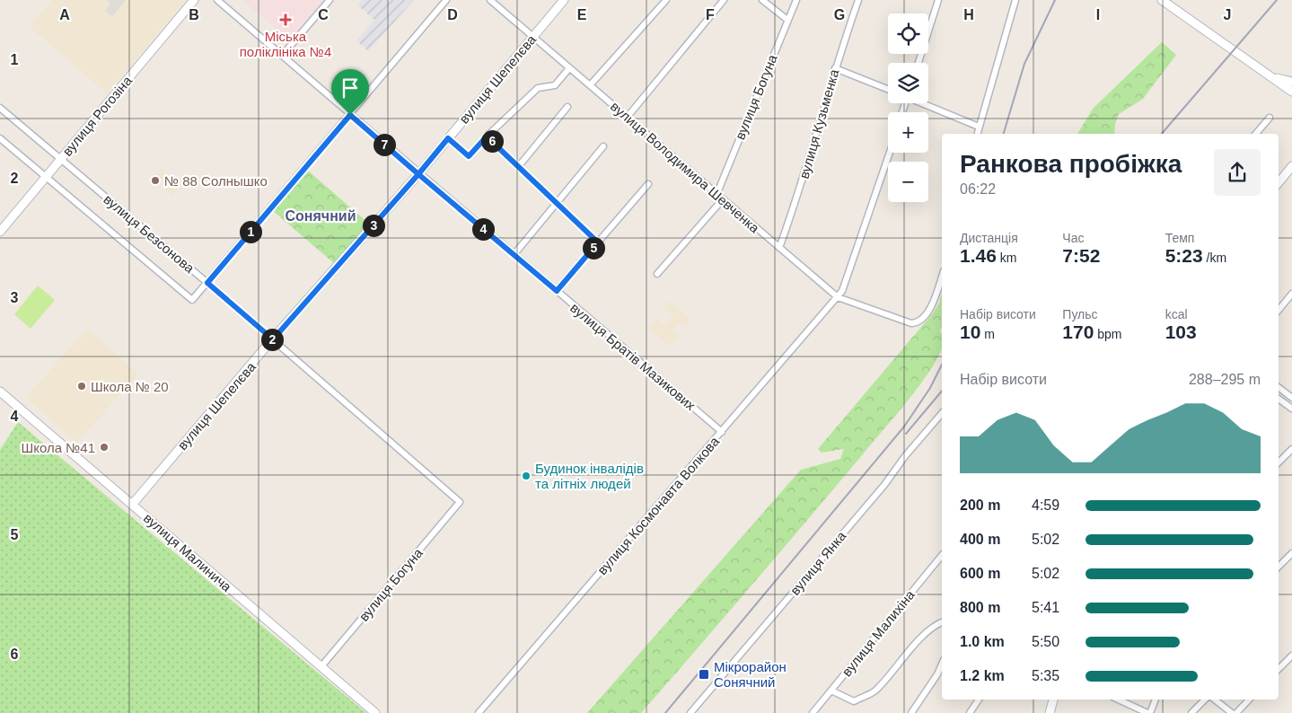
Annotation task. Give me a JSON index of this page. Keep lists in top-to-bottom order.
{
  "streets": {
    "street": [
      "вулиця Шепелєва",
      "вулиця Богуна",
      "вулиця Рогозіна",
      "вулиця Кузьменка",
      "вулиця Володимира Шевченка",
      "вулиця Безсонова",
      "вулиця Братів Мазикових",
      "вулиця Космонавта Волкова",
      "вулиця Малинича",
      "вулиця Янка",
      "вулиця Малихіна"
    ]
  },
  "crossings": [
    ["вулиця Шепелєва", "вулиця Володимира Шевченка"],
    ["вулиця Шепелєва", "вулиця Безсонова"],
    ["вулиця Шепелєва", "вулиця Братів Мазикових"],
    ["вулиця Шепелєва", "вулиця Малинича"],
    ["вулиця Богуна", "вулиця Володимира Шевченка"],
    ["вулиця Богуна", "вулиця Безсонова"],
    ["вулиця Богуна", "вулиця Малинича"],
    ["вулиця Рогозіна", "вулиця Безсонова"],
    ["вулиця Кузьменка", "вулиця Володимира Шевченка"],
    ["вулиця Володимира Шевченка", "вулиця Космонавта Волкова"],
    ["вулиця Братів Мазикових", "вулиця Космонавта Волкова"]
  ],
  "districts": ["Сонячний"],
  "places": {
    "health": ["Міська поліклініка №4"],
    "other": [
      "№ 88 Солнышко",
      "Школа № 20",
      "Школа №41",
      "Будинок інвалідів та літніх людей"
    ],
    "transit": ["Мікрорайон Сонячний"]
  },
  "page": {
    "map_buttons": ["+", "−"],
    "pins": [
      "6",
      "7",
      "3",
      "4",
      "1",
      "5",
      "2"
    ],
    "heading": ["Ранкова пробіжка", "06:22"],
    "stats": [
      ["Дистанція", "1.46 km"],
      ["Час", "7:52"],
      ["Темп", "5:23 /km"],
      ["Набір висоти", "10 m"],
      ["Пульс", "170 bpm"],
      ["kcal", "103"]
    ],
    "chart": ["Набір висоти", "288–295 m"],
    "list": [
      {
        "name": "200 m",
        "note": "4:59"
      },
      {
        "name": "400 m",
        "note": "5:02"
      },
      {
        "name": "600 m",
        "note": "5:02"
      },
      {
        "name": "800 m",
        "note": "5:41"
      },
      {
        "name": "1.0 km",
        "note": "5:50"
      },
      {
        "name": "1.2 km",
        "note": "5:35"
      }
    ]
  },
  "grid": {
    "columns": [
      "A",
      "B",
      "C",
      "D",
      "E",
      "F",
      "G",
      "H",
      "I",
      "J"
    ],
    "rows": [
      "1",
      "2",
      "3",
      "4",
      "5",
      "6"
    ]
  }
}
